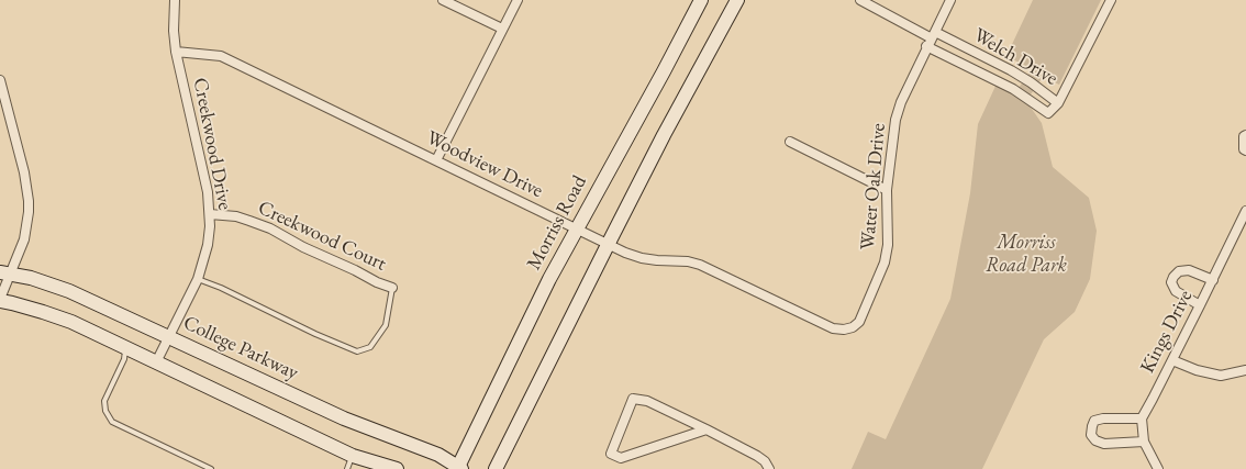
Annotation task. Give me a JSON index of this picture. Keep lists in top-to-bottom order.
{
  "streets": {
    "main road": ["Morriss Road", "College Parkway"],
    "street": [
      "Welch Drive",
      "Creekwood Drive",
      "Woodview Drive",
      "Water Oak Drive",
      "Creekwood Court",
      "Kings Drive"
    ]
  },
  "crossings": [
    ["Welch Drive", "Water Oak Drive"],
    ["Creekwood Drive", "Woodview Drive"],
    ["Creekwood Drive", "Creekwood Court"],
    ["Creekwood Drive", "College Parkway"],
    ["Woodview Drive", "Water Oak Drive"],
    ["Woodview Drive", "Morriss Road"],
    ["Morriss Road", "College Parkway"]
  ],
  "parks": ["Morriss Road Park"]
}
